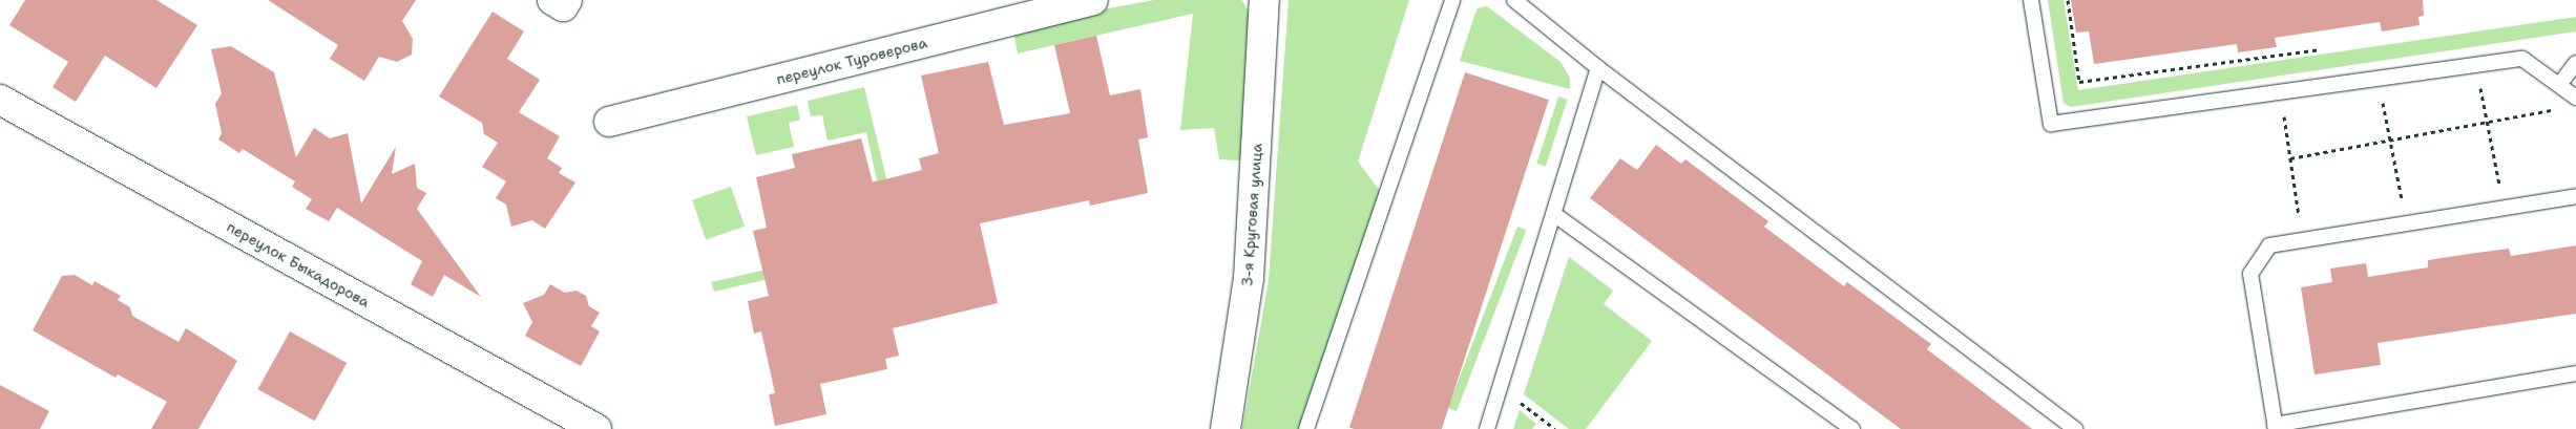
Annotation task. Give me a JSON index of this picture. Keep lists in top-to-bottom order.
{
  "streets": {
    "street": ["переулок Туроверова", "3-я Круговая улица", "переулок Быкадорова"]
  }
}
